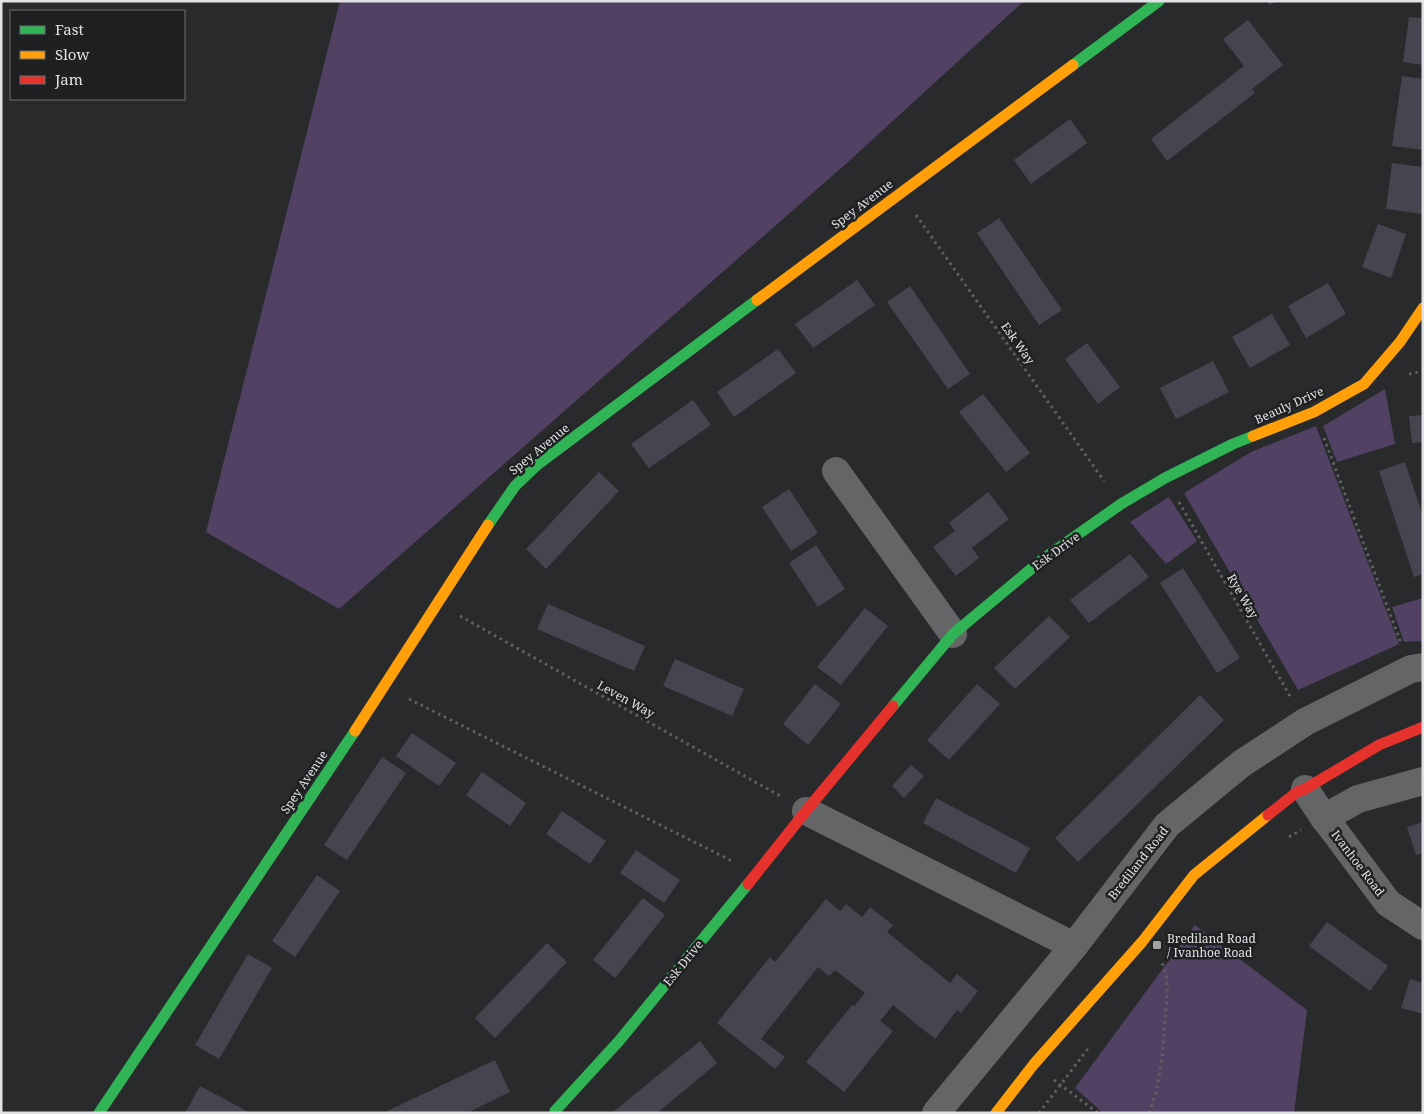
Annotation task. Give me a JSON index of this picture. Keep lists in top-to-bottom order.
{
  "streets": {
    "street": [
      "Spey Avenue",
      "Beauly Drive",
      "Esk Drive",
      "Brediland Road",
      "Ivanhoe Road"
    ],
    "path": ["Esk Way", "Rye Way", "Leven Way"]
  },
  "crossings": [
    ["Spey Avenue", "Esk Way"],
    ["Spey Avenue", "Leven Way"],
    ["Esk Way", "Esk Drive"],
    ["Beauly Drive", "Esk Drive"],
    ["Beauly Drive", "Rye Way"],
    ["Esk Drive", "Rye Way"],
    ["Esk Drive", "Leven Way"],
    ["Rye Way", "Brediland Road"]
  ],
  "places": {
    "transit": ["Brediland Road / Ivanhoe Road"]
  },
  "legend": ["Fast", "Slow", "Jam"]
}
